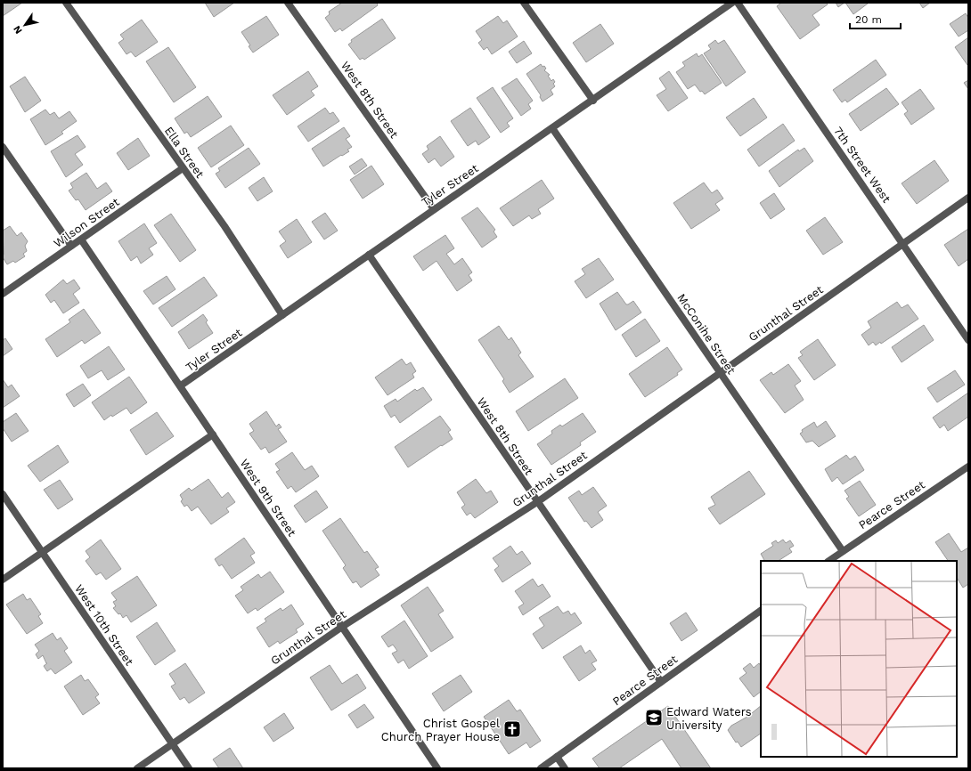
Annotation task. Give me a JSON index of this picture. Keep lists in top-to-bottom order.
{
  "streets": {
    "street": [
      "West 8th Street",
      "Ella Street",
      "7th Street West",
      "Tyler Street",
      "Wilson Street",
      "Grunthal Street",
      "McConihe Street",
      "West 9th Street",
      "Pearce Street",
      "West 10th Street"
    ]
  },
  "crossings": [
    ["West 8th Street", "Tyler Street"],
    ["West 8th Street", "Grunthal Street"],
    ["West 8th Street", "Pearce Street"],
    ["Ella Street", "Tyler Street"],
    ["Ella Street", "Wilson Street"],
    ["7th Street West", "Grunthal Street"],
    ["Tyler Street", "McConihe Street"],
    ["Tyler Street", "West 9th Street"],
    ["Wilson Street", "West 9th Street"],
    ["Grunthal Street", "McConihe Street"],
    ["Grunthal Street", "West 9th Street"],
    ["Grunthal Street", "West 10th Street"],
    ["McConihe Street", "Pearce Street"]
  ],
  "places": {
    "school or university": ["Edward Waters University"],
    "church": ["Christ Gospel Church Prayer House"]
  },
  "scale_bar": "20 m",
  "north": "bottom left"
}
